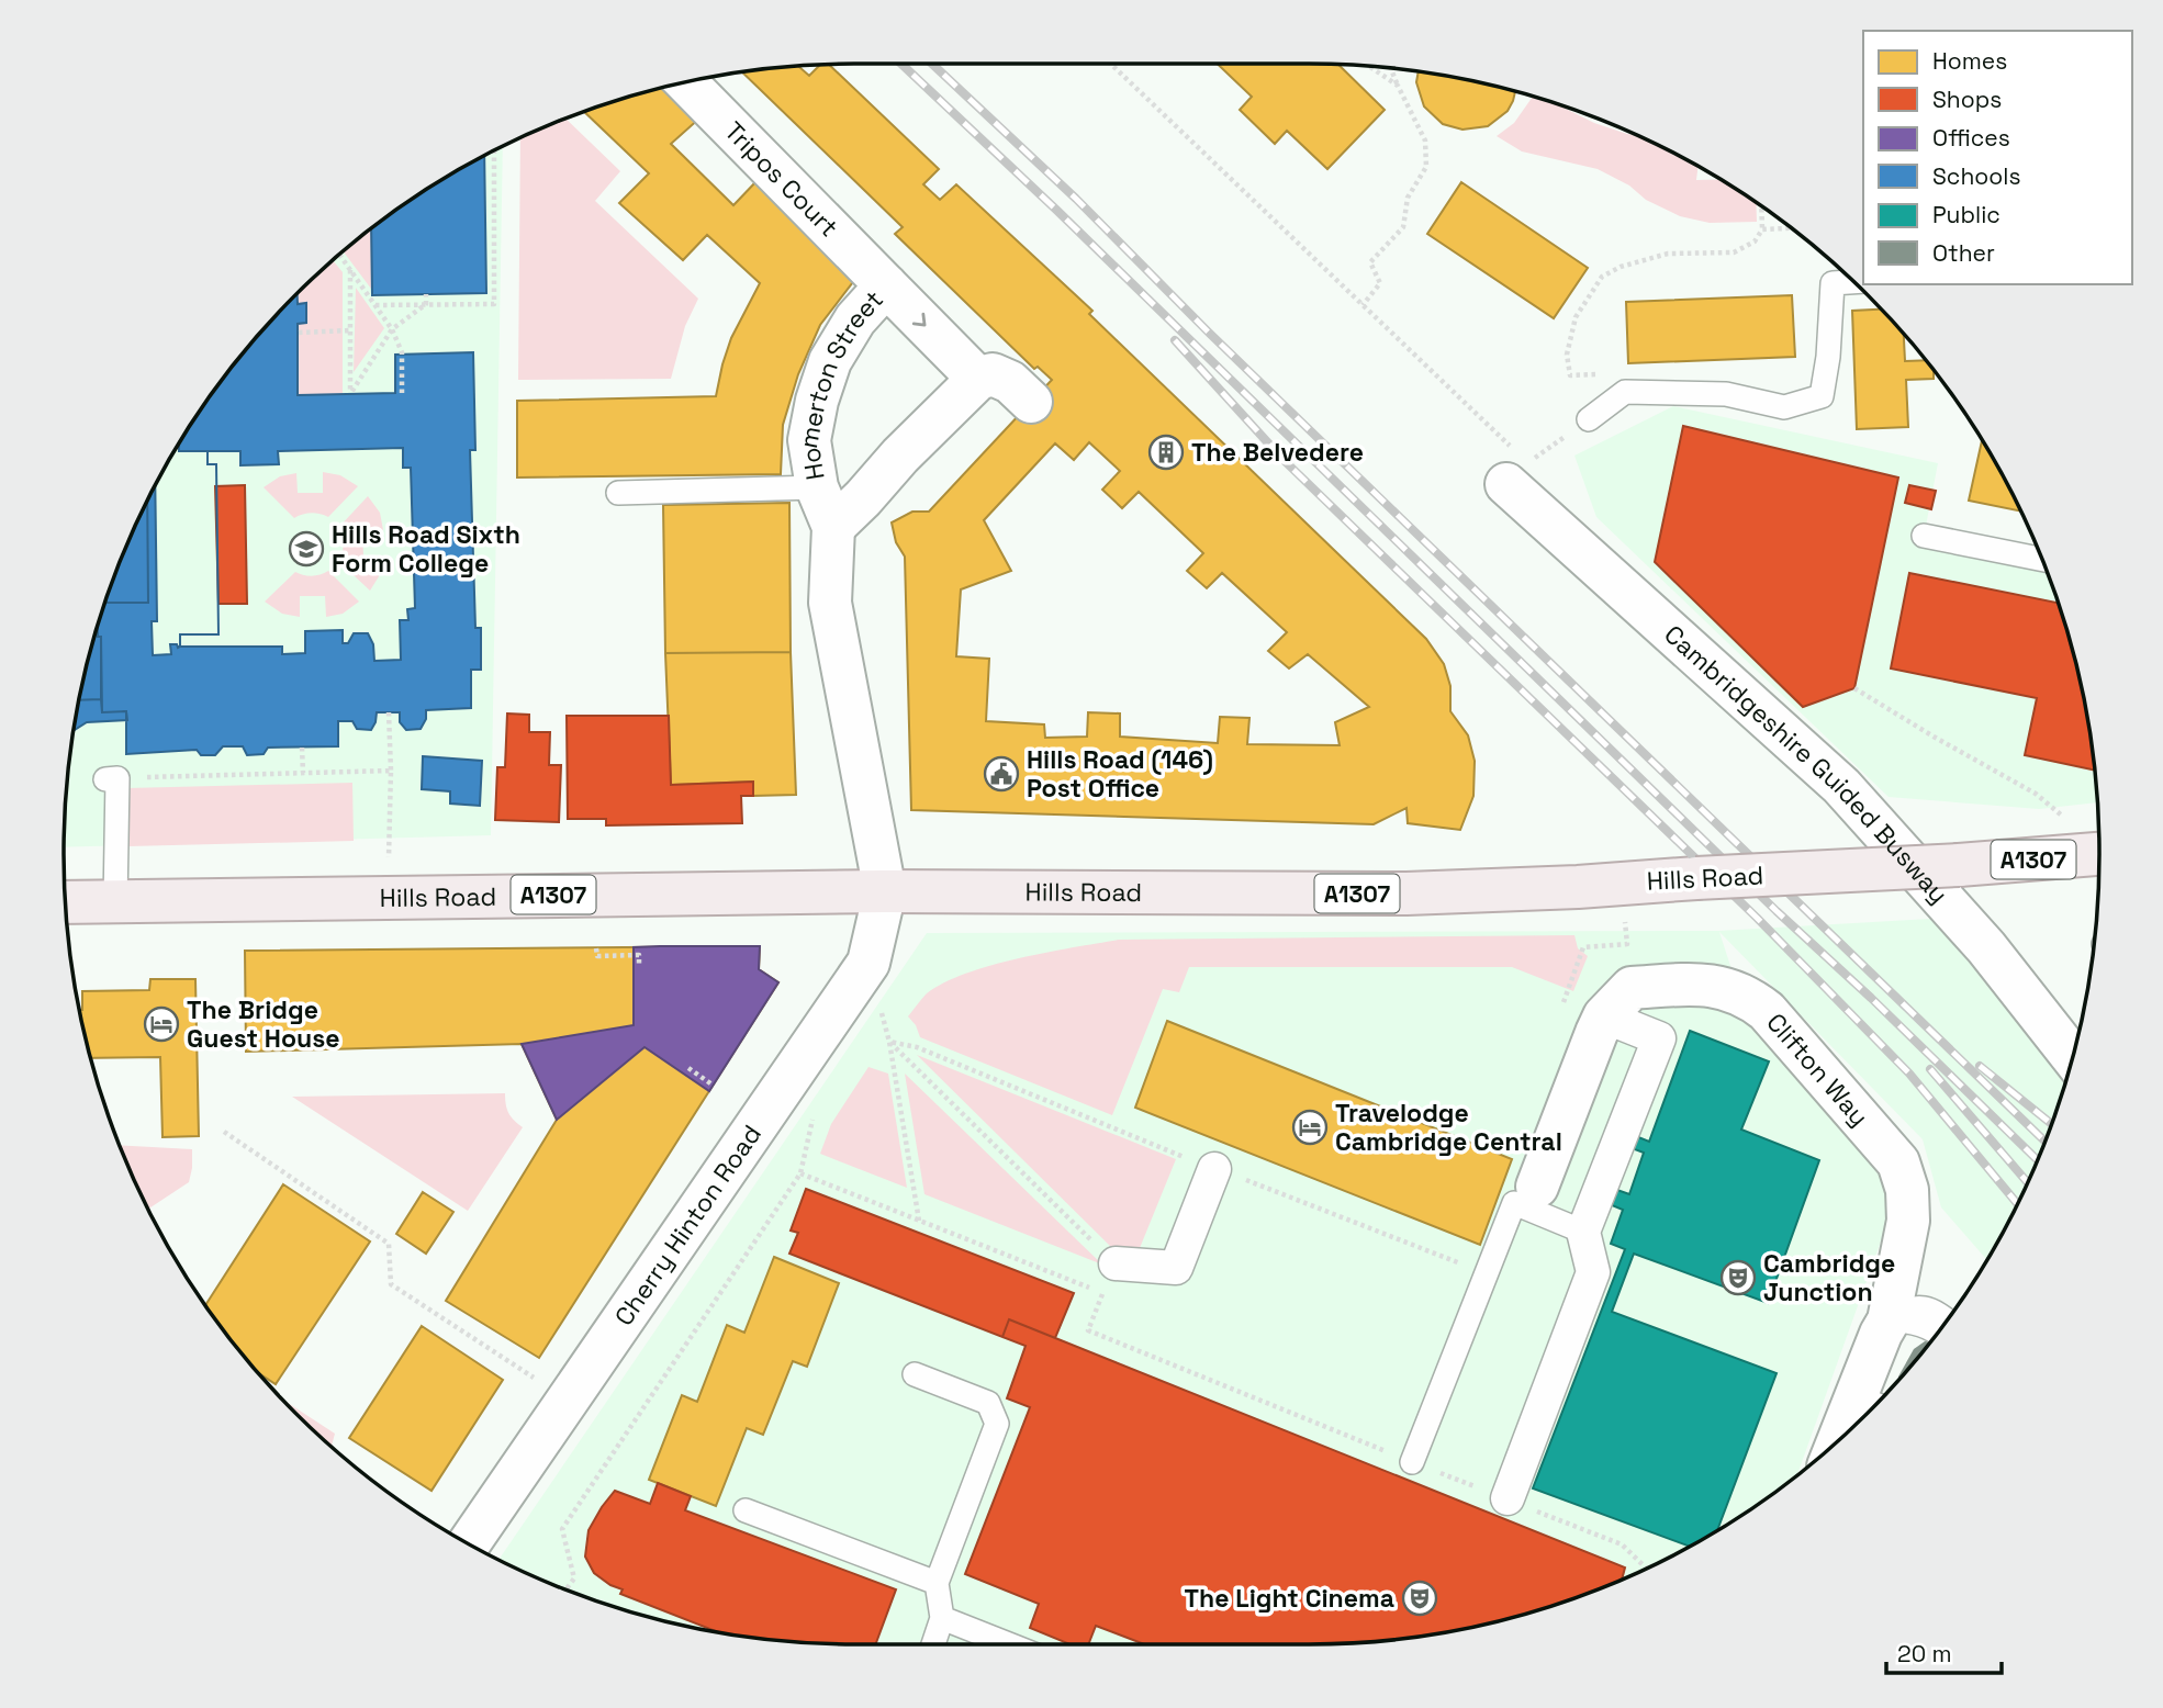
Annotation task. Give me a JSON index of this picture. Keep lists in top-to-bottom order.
{
  "streets": {
    "main road": ["A1307", "Hills Road"],
    "street": [
      "Tripos Court",
      "Homerton Street",
      "Cambridgeshire Guided Busway",
      "Clifton Way",
      "Cherry Hinton Road"
    ]
  },
  "crossings": [
    ["Tripos Court", "Homerton Street"],
    ["Homerton Street", "Hills Road"],
    ["Homerton Street", "Cherry Hinton Road"],
    ["Hills Road", "Cherry Hinton Road"]
  ],
  "places": {
    "building": ["The Belvedere"],
    "school or university": ["Hills Road Sixth Form College"],
    "public building": ["Hills Road (146) Post Office"],
    "hotel": ["The Bridge Guest House", "Travelodge Cambridge Central"],
    "theatre": ["Cambridge Junction", "The Light Cinema"]
  },
  "legend": [
    "Homes",
    "Shops",
    "Offices",
    "Schools",
    "Public",
    "Other"
  ],
  "scale_bar": "20 m"
}
